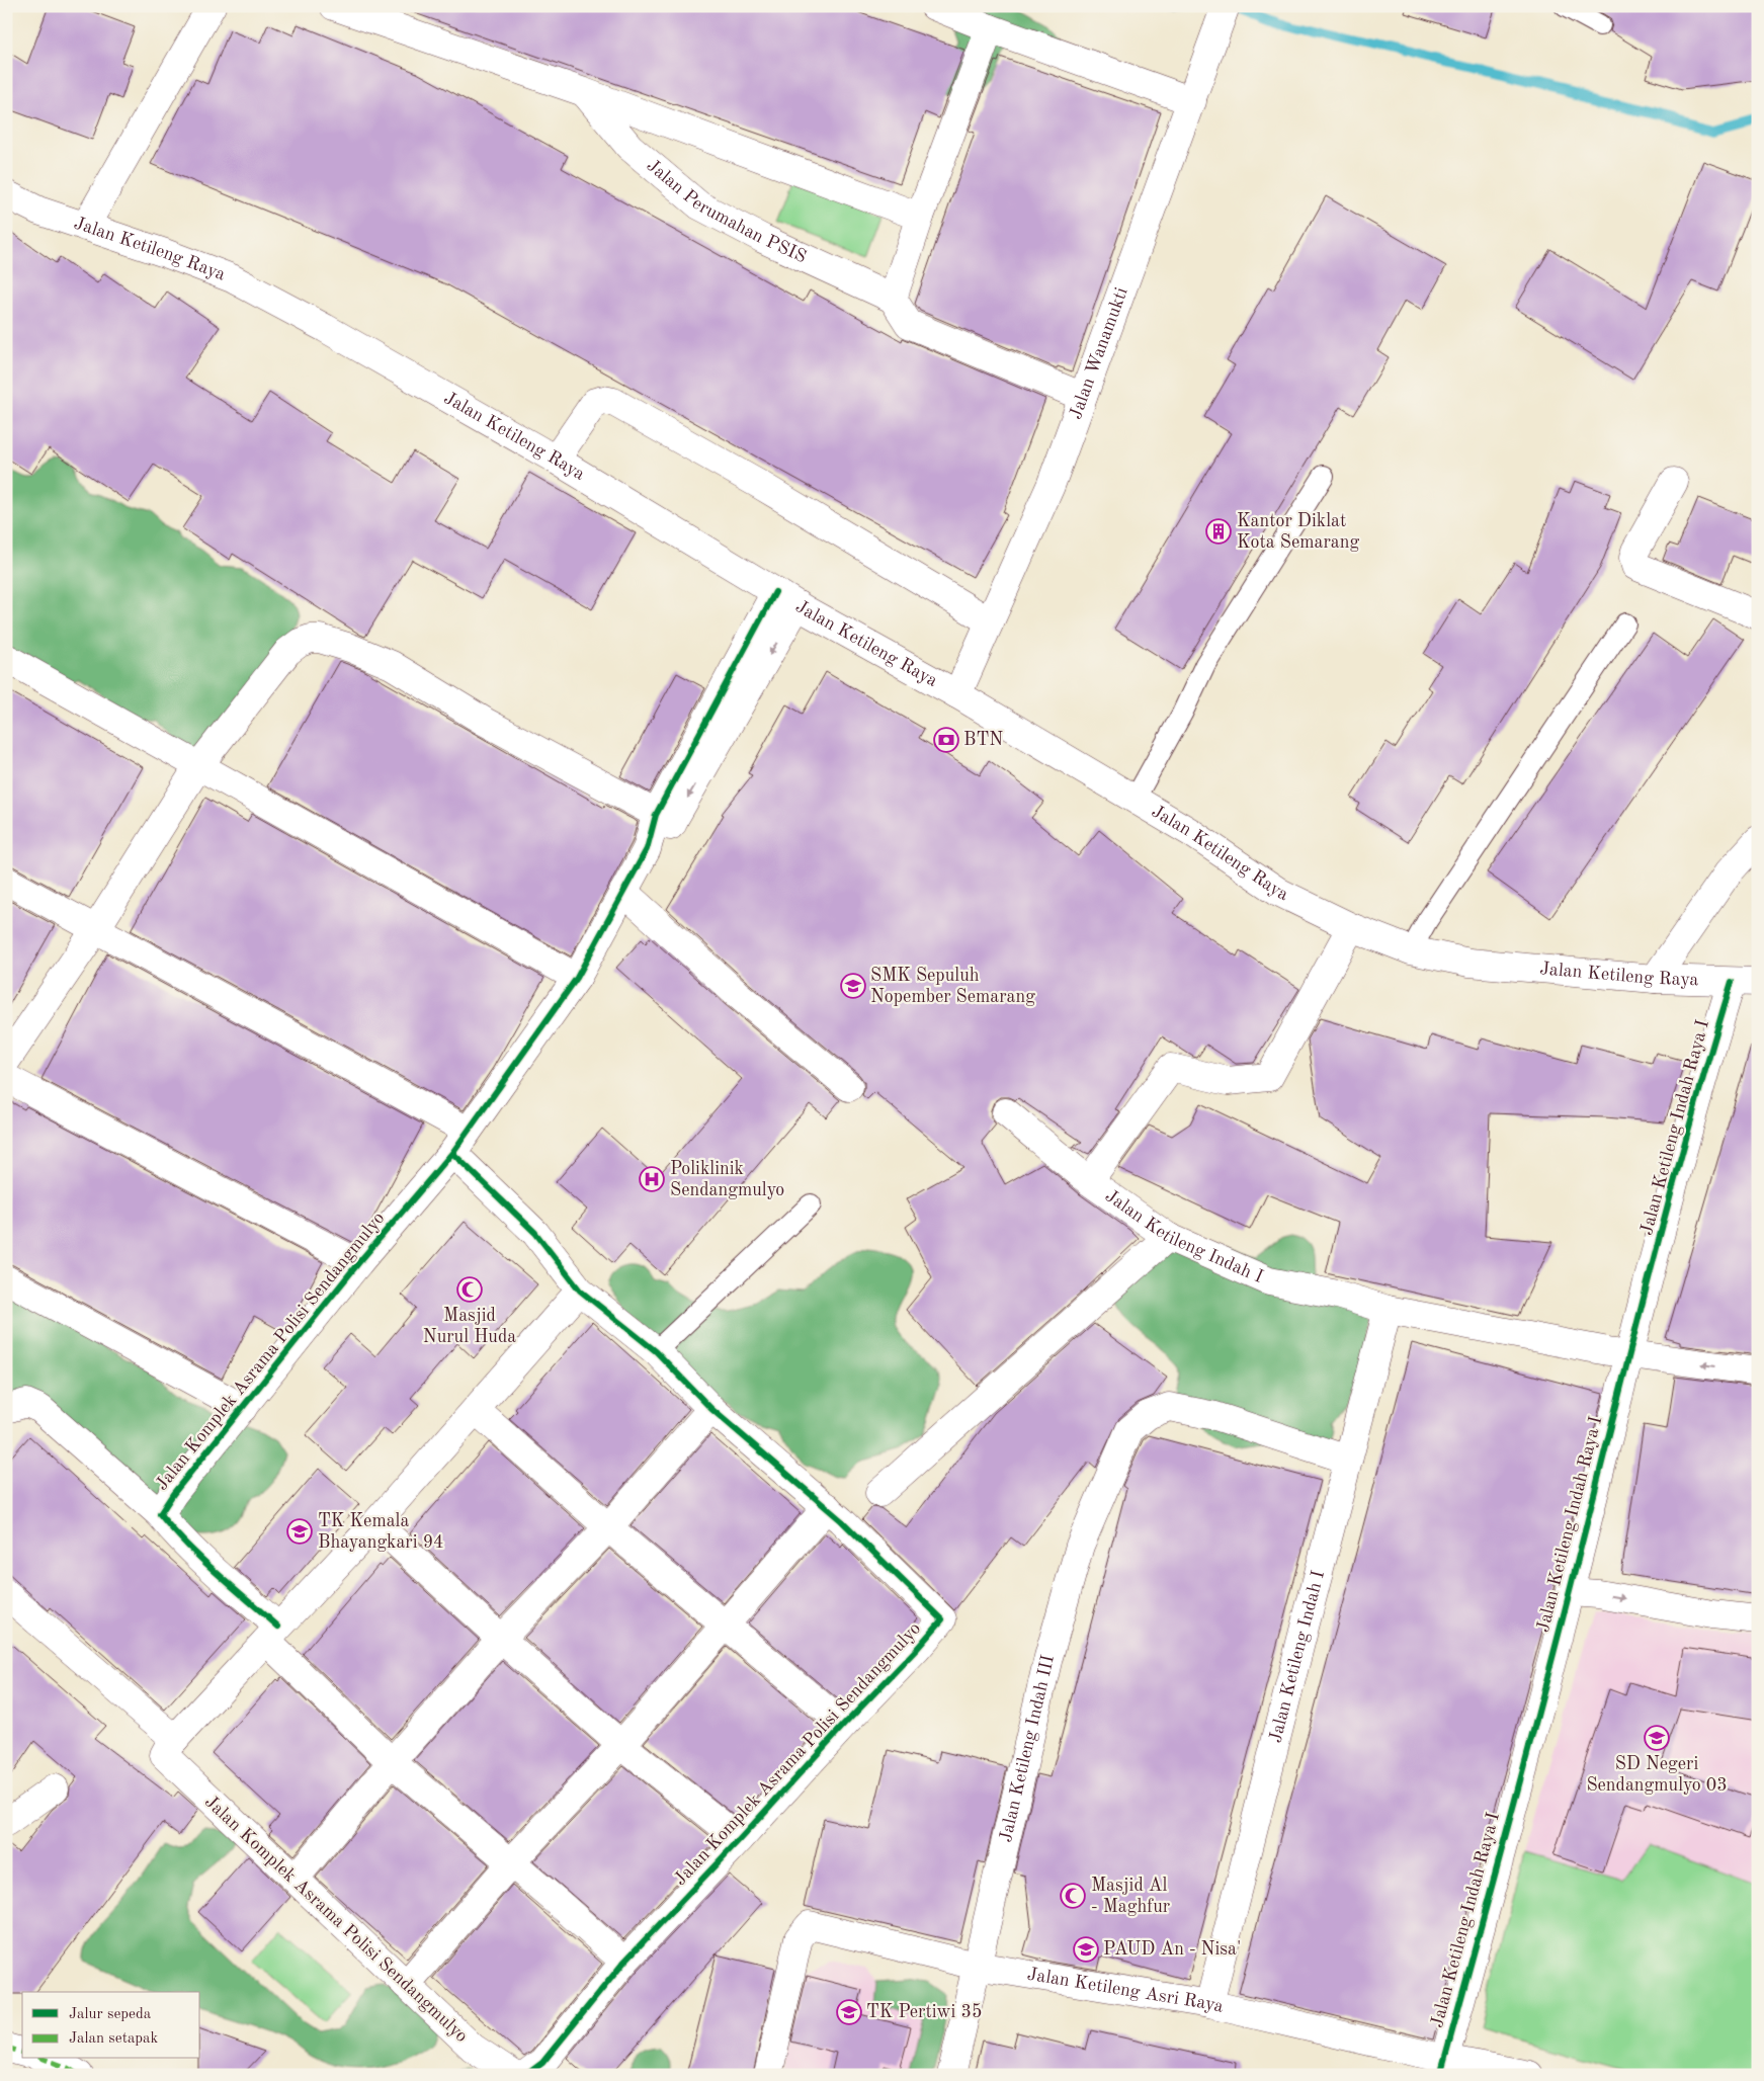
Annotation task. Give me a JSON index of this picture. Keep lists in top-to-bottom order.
{
  "streets": {
    "street": [
      "Jalan Perumahan PSIS",
      "Jalan Ketileng Raya",
      "Jalan Wanamukti",
      "Jalan Ketileng Indah Raya I",
      "Jalan Ketileng Indah I",
      "Jalan Komplek Asrama Polisi Sendangmulyo",
      "Jalan Ketileng Indah III",
      "Jalan Ketileng Asri Raya"
    ]
  },
  "crossings": [
    ["Jalan Ketileng Raya", "Jalan Wanamukti"],
    ["Jalan Ketileng Raya", "Jalan Ketileng Indah Raya I"],
    ["Jalan Ketileng Raya", "Jalan Komplek Asrama Polisi Sendangmulyo"],
    ["Jalan Ketileng Indah Raya I", "Jalan Ketileng Indah I"],
    ["Jalan Ketileng Indah Raya I", "Jalan Ketileng Asri Raya"],
    ["Jalan Ketileng Indah I", "Jalan Ketileng Indah III"],
    ["Jalan Ketileng Indah I", "Jalan Ketileng Asri Raya"],
    ["Jalan Ketileng Indah III", "Jalan Ketileng Asri Raya"]
  ],
  "places": {
    "building": ["Kantor Diklat Kota Semarang"],
    "bank": ["BTN"],
    "school or university": [
      "SMK Sepuluh Nopember Semarang",
      "TK Kemala Bhayangkari 94",
      "SD Negeri Sendangmulyo 03",
      "PAUD An - Nisa'",
      "TK Pertiwi 35"
    ],
    "hospital": ["Poliklinik Sendangmulyo"],
    "mosque": ["Masjid Nurul Huda", "Masjid Al - Maghfur"]
  },
  "legend": ["Jalur sepeda", "Jalan setapak"]
}
